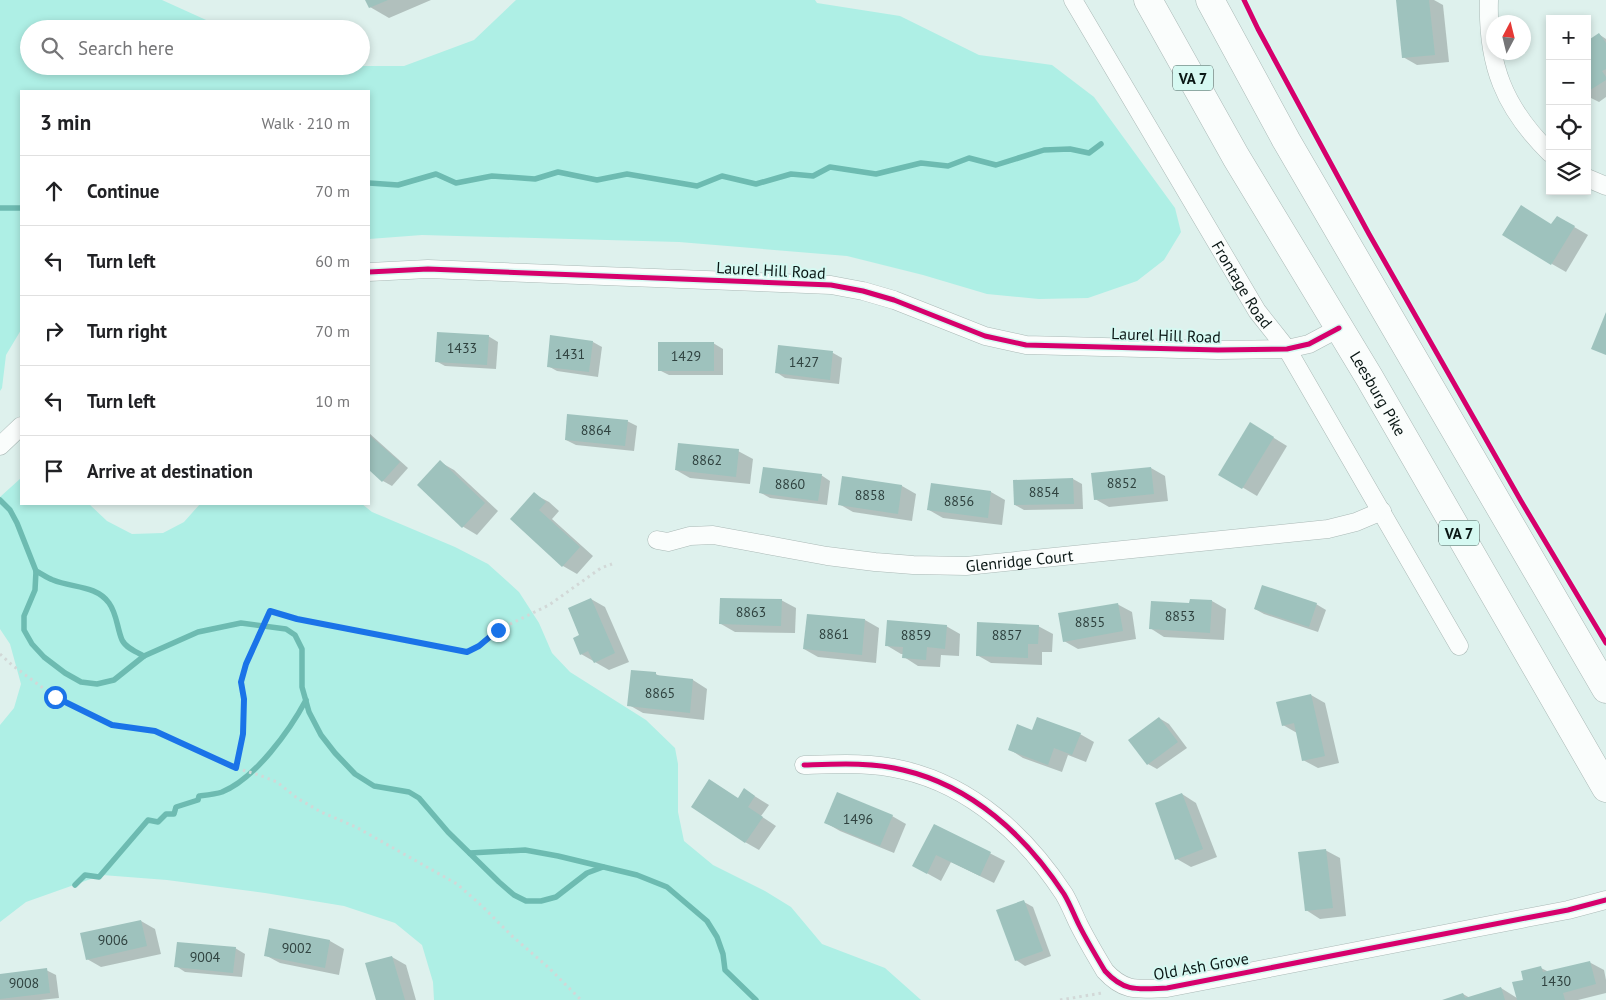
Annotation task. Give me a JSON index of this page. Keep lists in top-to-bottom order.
{
  "streets": {
    "highway": ["VA 7", "Leesburg Pike"],
    "street": [
      "Laurel Hill Road",
      "Frontage Road",
      "Glenridge Court",
      "Old Ash Grove"
    ]
  },
  "crossings": [
    ["Laurel Hill Road", "Frontage Road"],
    ["Laurel Hill Road", "Leesburg Pike"],
    ["Frontage Road", "Glenridge Court"]
  ],
  "house_numbers": [
    "1433",
    "1431",
    "1429",
    "1427",
    "8864",
    "8862",
    "8852",
    "8860",
    "8854",
    "8858",
    "8856",
    "8863",
    "8853",
    "8855",
    "8861",
    "8859",
    "8857",
    "8865",
    "1496",
    "9006",
    "9002",
    "9004",
    "1430",
    "9008"
  ],
  "north": "top",
  "page": {
    "map_buttons": ["+", "−"],
    "search": "Search here",
    "heading": ["3 min", "Walk · 210 m"],
    "list": [
      ["Continue", "70 m"],
      ["Turn left", "60 m"],
      ["Turn right", "70 m"],
      ["Turn left", "10 m"],
      "Arrive at destination"
    ]
  }
}
